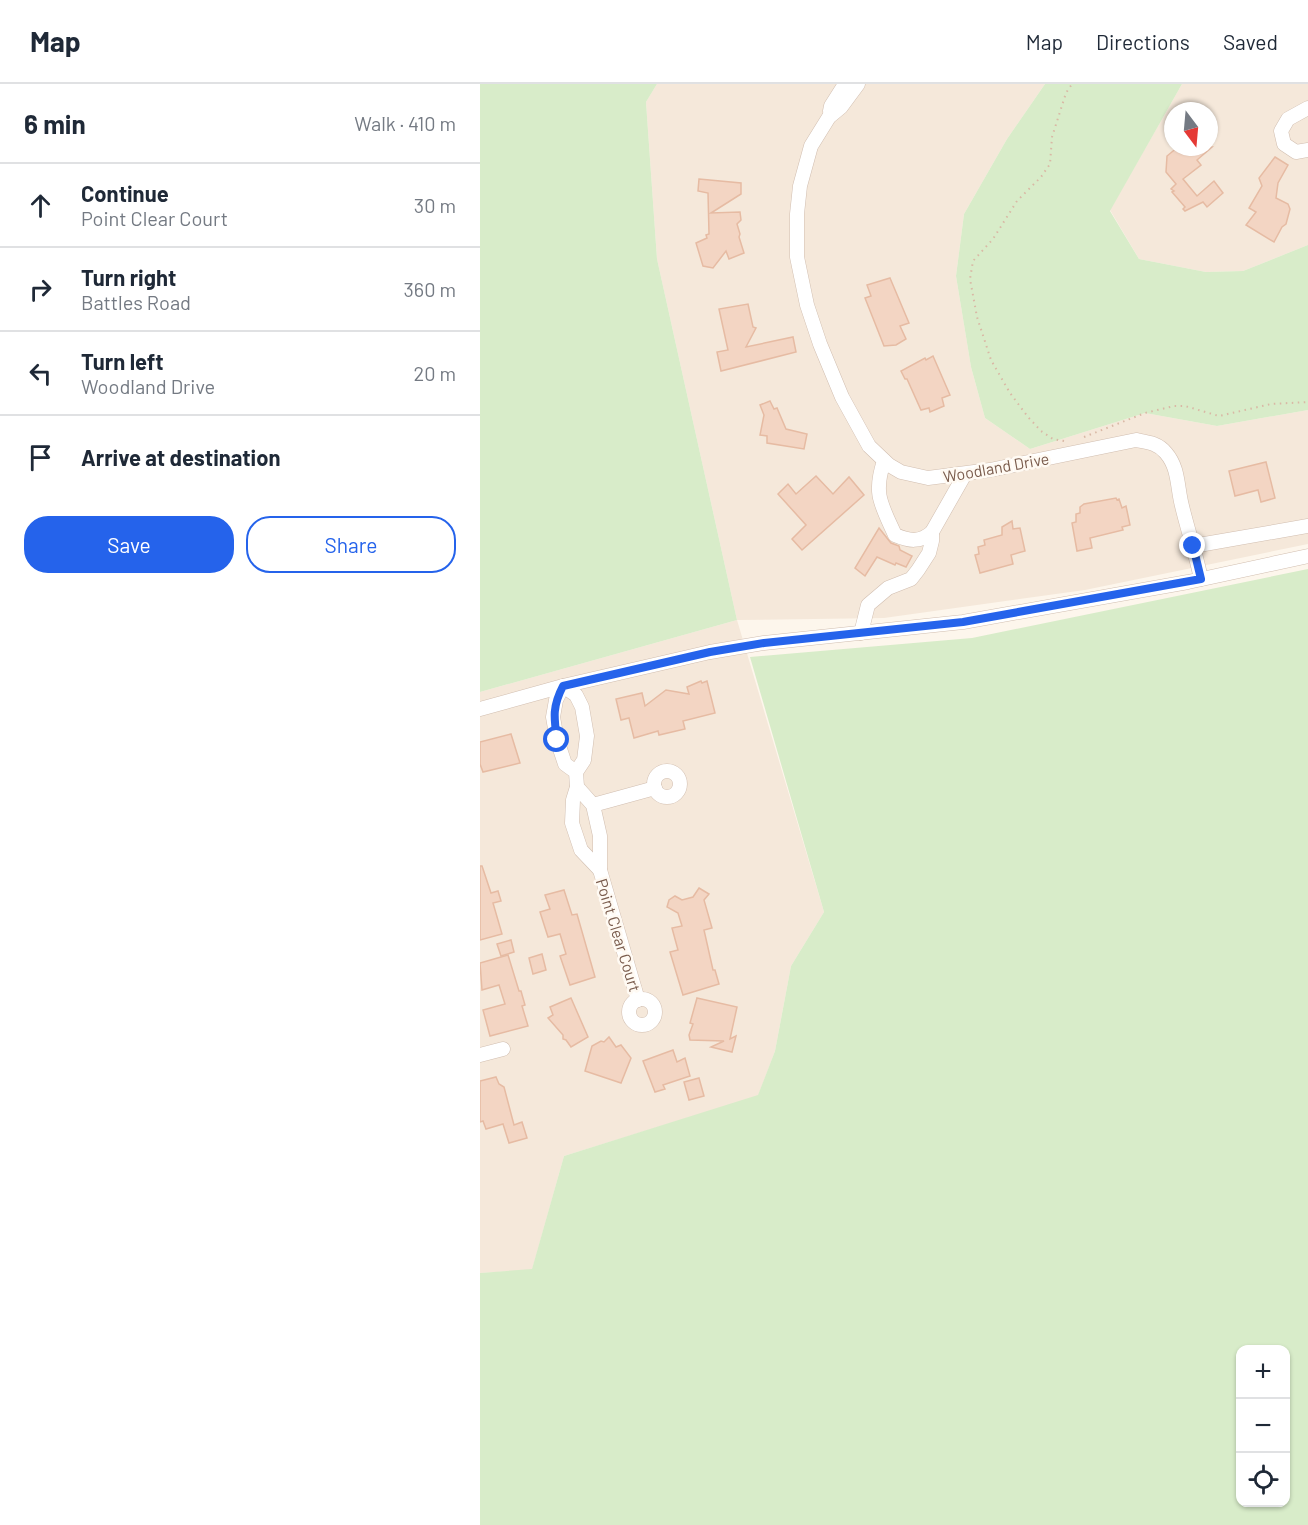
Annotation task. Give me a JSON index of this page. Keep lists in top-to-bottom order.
{
  "streets": {
    "street": ["Woodland Drive", "Point Clear Court"]
  },
  "north": "bottom",
  "page": {
    "header": "Map",
    "nav": ["Map", "Directions", "Saved"],
    "heading": ["6 min", "Walk · 410 m"],
    "list": [
      ["Continue", "Point Clear Court", "30 m"],
      ["Turn right", "Battles Road", "360 m"],
      ["Turn left", "Woodland Drive", "20 m"],
      "Arrive at destination"
    ],
    "buttons": ["Save", "Share"],
    "map_buttons": ["+", "−"]
  }
}
